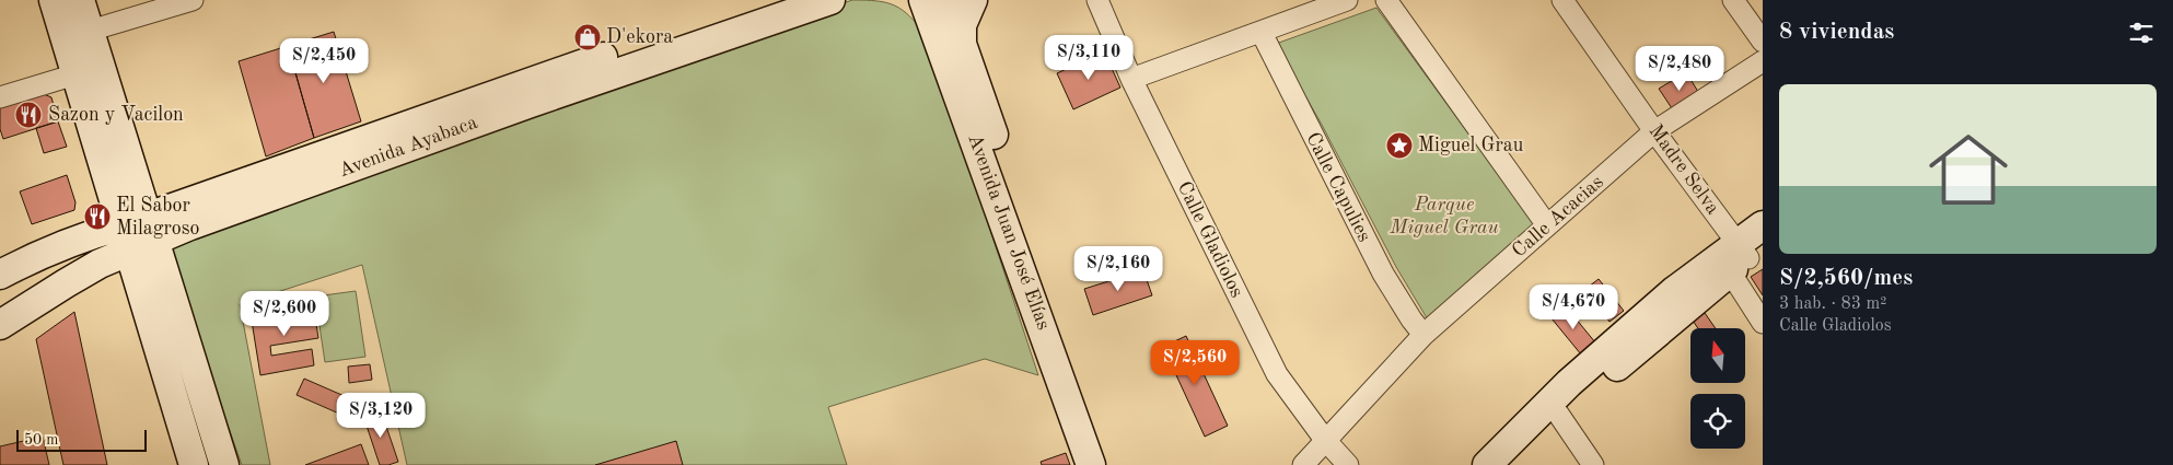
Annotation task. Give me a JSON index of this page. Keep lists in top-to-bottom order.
{
  "streets": {
    "street": [
      "Avenida Ayabaca",
      "Madre Selva",
      "Calle Capulies",
      "Calle Acacias",
      "Avenida Juan José Elías",
      "Calle Gladiolos"
    ]
  },
  "crossings": [
    ["Madre Selva", "Calle Acacias"],
    ["Calle Capulies", "Calle Acacias"],
    ["Calle Acacias", "Calle Gladiolos"]
  ],
  "parks": ["Parque Miguel Grau"],
  "places": {
    "shop": ["D'ekora"],
    "restaurant": ["Sazon y Vacilon", "El Sabor Milagroso"],
    "place": ["Miguel Grau"]
  },
  "scale_bar": "50 m",
  "north": "top",
  "page": {
    "heading": "8 viviendas",
    "price": [
      "S/3,110",
      "S/2,450",
      "S/2,480",
      "S/2,160",
      "S/4,670",
      "S/2,600",
      "S/2,560",
      "S/3,120"
    ],
    "list": [
      {
        "name": "S/2,560/mes",
        "note": "3 hab. · 83 m² · Calle Gladiolos"
      }
    ],
    "scale": "50 m"
  }
}
